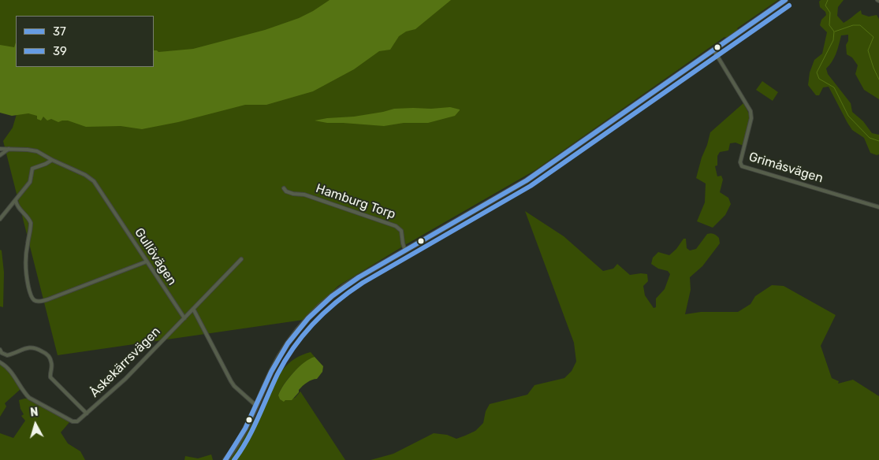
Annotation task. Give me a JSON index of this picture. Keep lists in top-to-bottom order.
{
  "streets": {
    "street": [
      "Grimåsvägen",
      "Hamburg Torp",
      "Gullövägen",
      "Åskekärrsvägen"
    ]
  },
  "crossings": [
    ["Gullövägen", "Åskekärrsvägen"]
  ],
  "lines": ["transit line 37", "transit line 39"],
  "legend": ["37", "39"],
  "north": "top"
}
